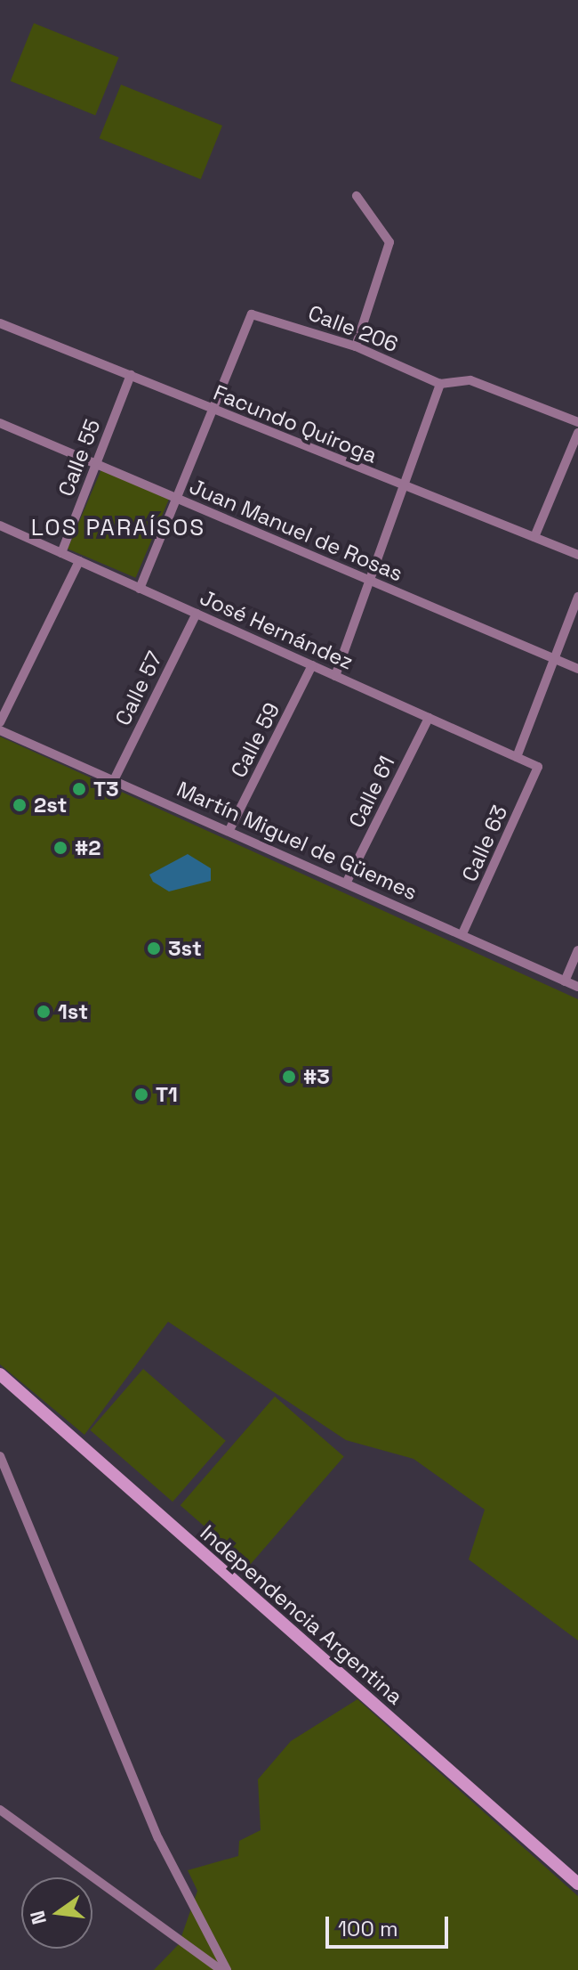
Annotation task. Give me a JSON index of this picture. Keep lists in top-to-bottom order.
{
  "streets": {
    "street": [
      "Calle 206",
      "Facundo Quiroga",
      "Calle 55",
      "Juan Manuel de Rosas",
      "José Hernández",
      "Calle 57",
      "Calle 59",
      "Calle 61",
      "Martín Miguel de Güemes",
      "Calle 63",
      "Independencia Argentina"
    ]
  },
  "crossings": [
    ["Calle 206", "Facundo Quiroga"],
    ["Facundo Quiroga", "Calle 55"],
    ["Calle 55", "Juan Manuel de Rosas"],
    ["Calle 55", "José Hernández"],
    ["José Hernández", "Calle 57"],
    ["José Hernández", "Calle 59"],
    ["José Hernández", "Calle 61"],
    ["José Hernández", "Calle 63"],
    ["Calle 57", "Martín Miguel de Güemes"],
    ["Calle 59", "Martín Miguel de Güemes"],
    ["Calle 61", "Martín Miguel de Güemes"],
    ["Martín Miguel de Güemes", "Calle 63"]
  ],
  "districts": ["LOS PARAÍSOS"],
  "places": [
    "T3",
    "2st",
    "#2",
    "3st",
    "1st",
    "#3",
    "T1"
  ],
  "scale_bar": "100 m",
  "north": "left"
}
